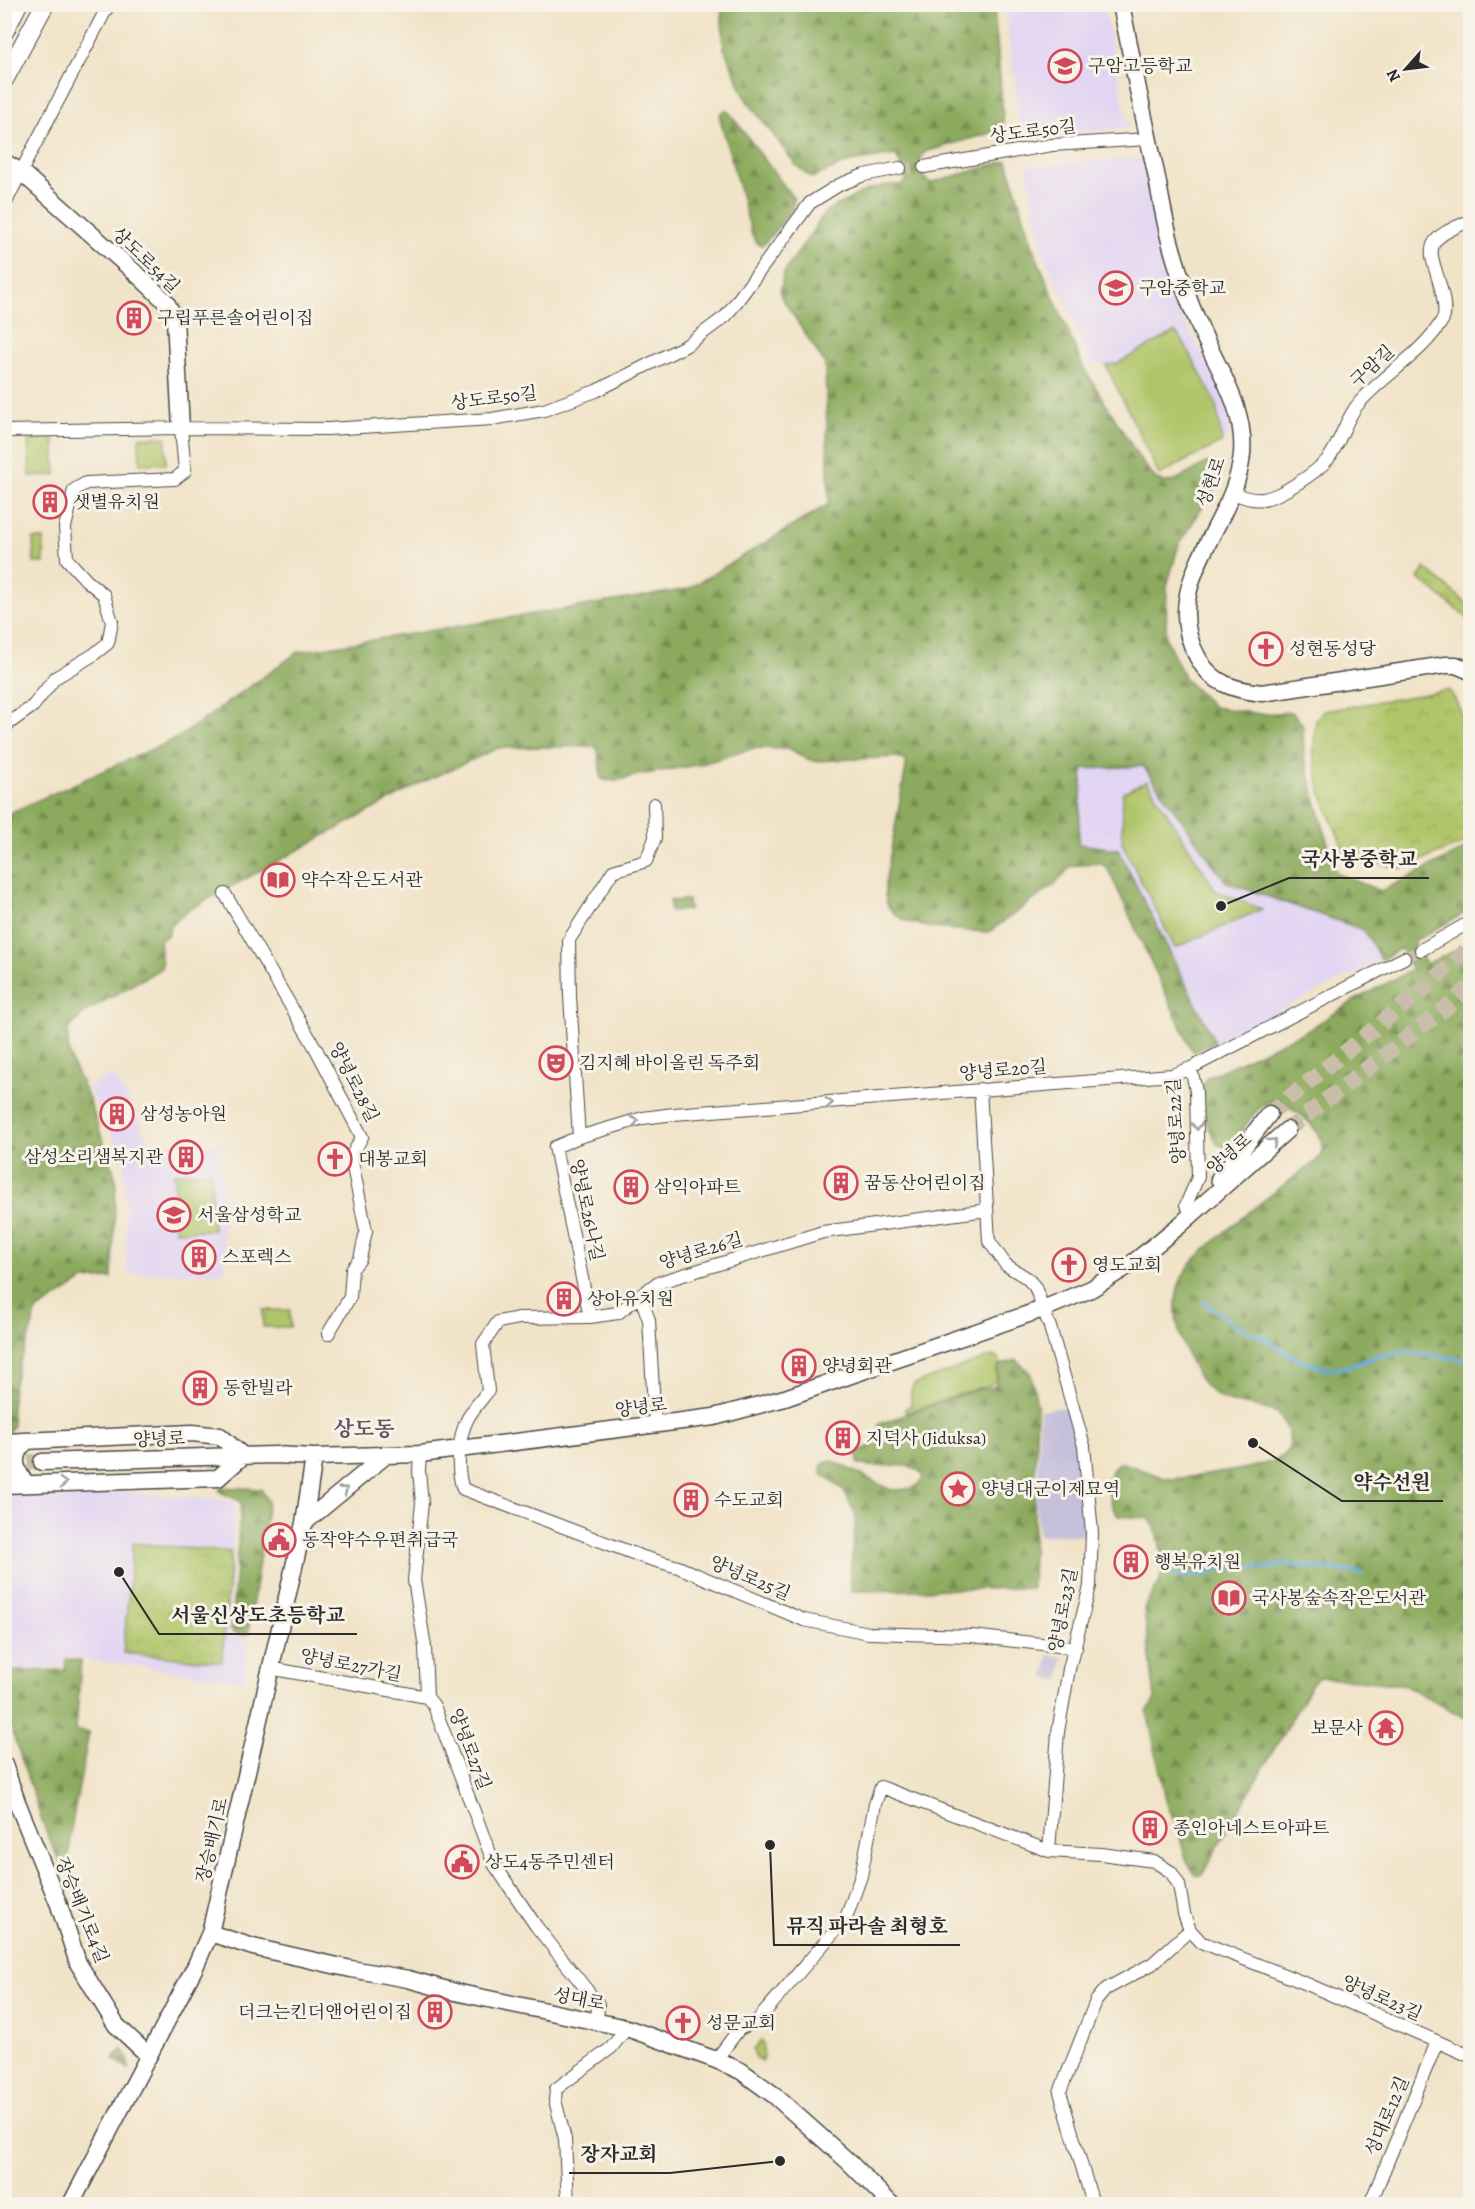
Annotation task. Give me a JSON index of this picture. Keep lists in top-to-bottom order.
{
  "streets": {
    "main road": [
      "상도로54길",
      "성현로",
      "양녕로",
      "장승배기로",
      "장승배기로4길",
      "성대로"
    ],
    "street": [
      "상도로50길",
      "구암길",
      "양녕로20길",
      "양녕로28길",
      "양녕로22길",
      "양녕로26나길",
      "양녕로26길",
      "양녕로25길",
      "양녕로23길",
      "양녕로27가길",
      "양녕로27길",
      "성대로12길"
    ]
  },
  "crossings": [
    ["상도로50길", "상도로54길"],
    ["상도로50길", "성현로"],
    ["구암길", "성현로"],
    ["양녕로20길", "양녕로22길"],
    ["양녕로20길", "양녕로26나길"],
    ["양녕로20길", "양녕로23길"],
    ["양녕로22길", "양녕로"],
    ["양녕로", "양녕로26길"],
    ["양녕로", "양녕로25길"],
    ["양녕로", "양녕로23길"],
    ["양녕로", "양녕로27길"],
    ["양녕로", "장승배기로"],
    ["양녕로26나길", "양녕로26길"],
    ["양녕로26길", "양녕로25길"],
    ["양녕로26길", "양녕로23길"],
    ["양녕로25길", "양녕로23길"],
    ["양녕로23길", "성대로12길"],
    ["양녕로27가길", "양녕로27길"],
    ["양녕로27가길", "장승배기로"],
    ["양녕로27길", "성대로"],
    ["장승배기로", "장승배기로4길"],
    ["장승배기로", "성대로"]
  ],
  "one_way": ["양녕로20길", "양녕로22길"],
  "districts": ["상도동"],
  "places": {
    "school or university": ["구암고등학교", "구암중학교", "서울삼성학교"],
    "building": [
      "구립푸른솔어린이집",
      "샛별유치원",
      "삼성농아원",
      "삼성소리샘복지관",
      "꿈동산어린이집",
      "삼익아파트",
      "스포렉스",
      "상아유치원",
      "양녕회관",
      "동한빌라",
      "지덕사 (Jiduksa)",
      "수도교회",
      "행복유치원",
      "종인아네스트아파트",
      "더크는킨더앤어린이집"
    ],
    "church": [
      "성현동성당",
      "대봉교회",
      "영도교회",
      "성문교회"
    ],
    "library": ["약수작은도서관", "국사봉숲속작은도서관"],
    "other": [
      "국사봉중학교",
      "약수선원",
      "서울신상도초등학교",
      "뮤직 파라솔 최형호",
      "장자교회"
    ],
    "theatre": ["김지혜 바이올린 독주회"],
    "place": ["양녕대군이제묘역"],
    "public building": ["동작약수우편취급국", "상도4동주민센터"],
    "temple": ["보문사"]
  },
  "north": "bottom left"
}
